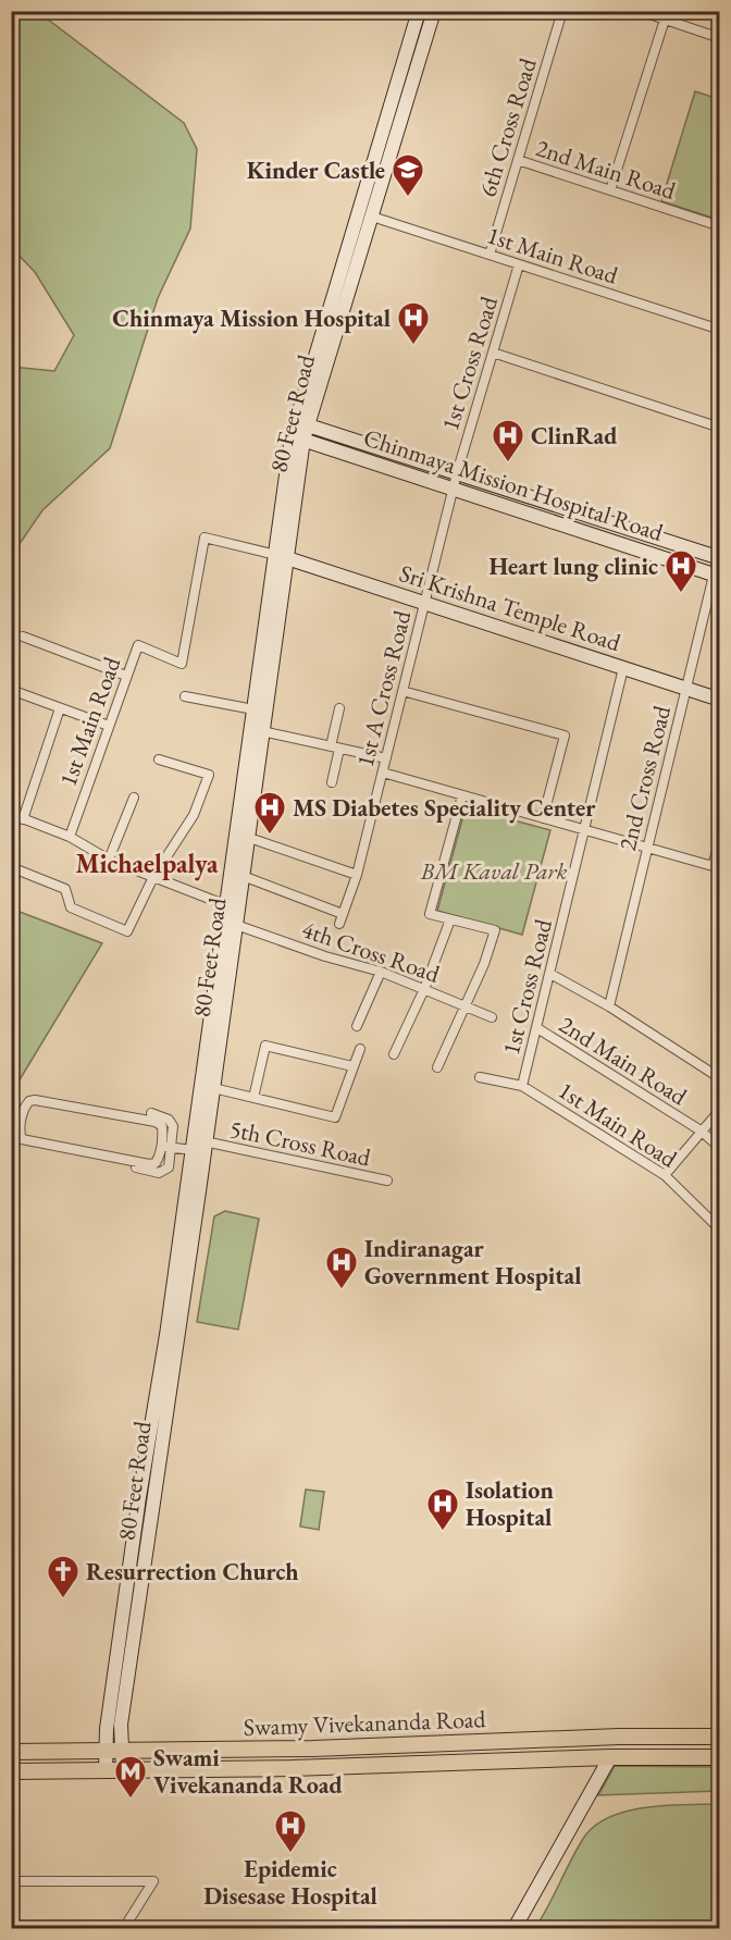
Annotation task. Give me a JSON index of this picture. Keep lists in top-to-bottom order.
{
  "streets": {
    "main road": [
      "80 Feet Road",
      "Chinmaya Mission Hospital Road",
      "Sri Krishna Temple Road",
      "Swamy Vivekananda Road"
    ],
    "street": [
      "6th Cross Road",
      "2nd Main Road",
      "1st Main Road",
      "1st Cross Road",
      "1st A Cross Road",
      "2nd Cross Road",
      "4th Cross Road",
      "5th Cross Road"
    ]
  },
  "crossings": [
    ["6th Cross Road", "2nd Main Road"],
    ["6th Cross Road", "1st Main Road"],
    ["2nd Main Road", "1st Cross Road"],
    ["1st Main Road", "1st Cross Road"],
    ["1st Main Road", "80 Feet Road"],
    ["1st Main Road", "Sri Krishna Temple Road"],
    ["1st Cross Road", "Chinmaya Mission Hospital Road"],
    ["1st Cross Road", "Sri Krishna Temple Road"],
    ["1st Cross Road", "1st A Cross Road"],
    ["80 Feet Road", "Chinmaya Mission Hospital Road"],
    ["80 Feet Road", "Sri Krishna Temple Road"],
    ["80 Feet Road", "1st A Cross Road"],
    ["80 Feet Road", "4th Cross Road"],
    ["80 Feet Road", "5th Cross Road"],
    ["80 Feet Road", "Swamy Vivekananda Road"],
    ["Chinmaya Mission Hospital Road", "1st A Cross Road"],
    ["Chinmaya Mission Hospital Road", "2nd Cross Road"],
    ["Sri Krishna Temple Road", "1st A Cross Road"],
    ["Sri Krishna Temple Road", "2nd Cross Road"]
  ],
  "districts": ["Michaelpalya"],
  "parks": ["BM Kaval Park"],
  "places": {
    "school or university": ["Kinder Castle"],
    "hospital": [
      "Chinmaya Mission Hospital",
      "ClinRad",
      "Heart lung clinic",
      "MS Diabetes Speciality Center",
      "Indiranagar Government Hospital",
      "Isolation Hospital",
      "Epidemic Disesase Hospital"
    ],
    "church": ["Resurrection Church"],
    "metro station": ["Swami Vivekananda Road"]
  }
}
